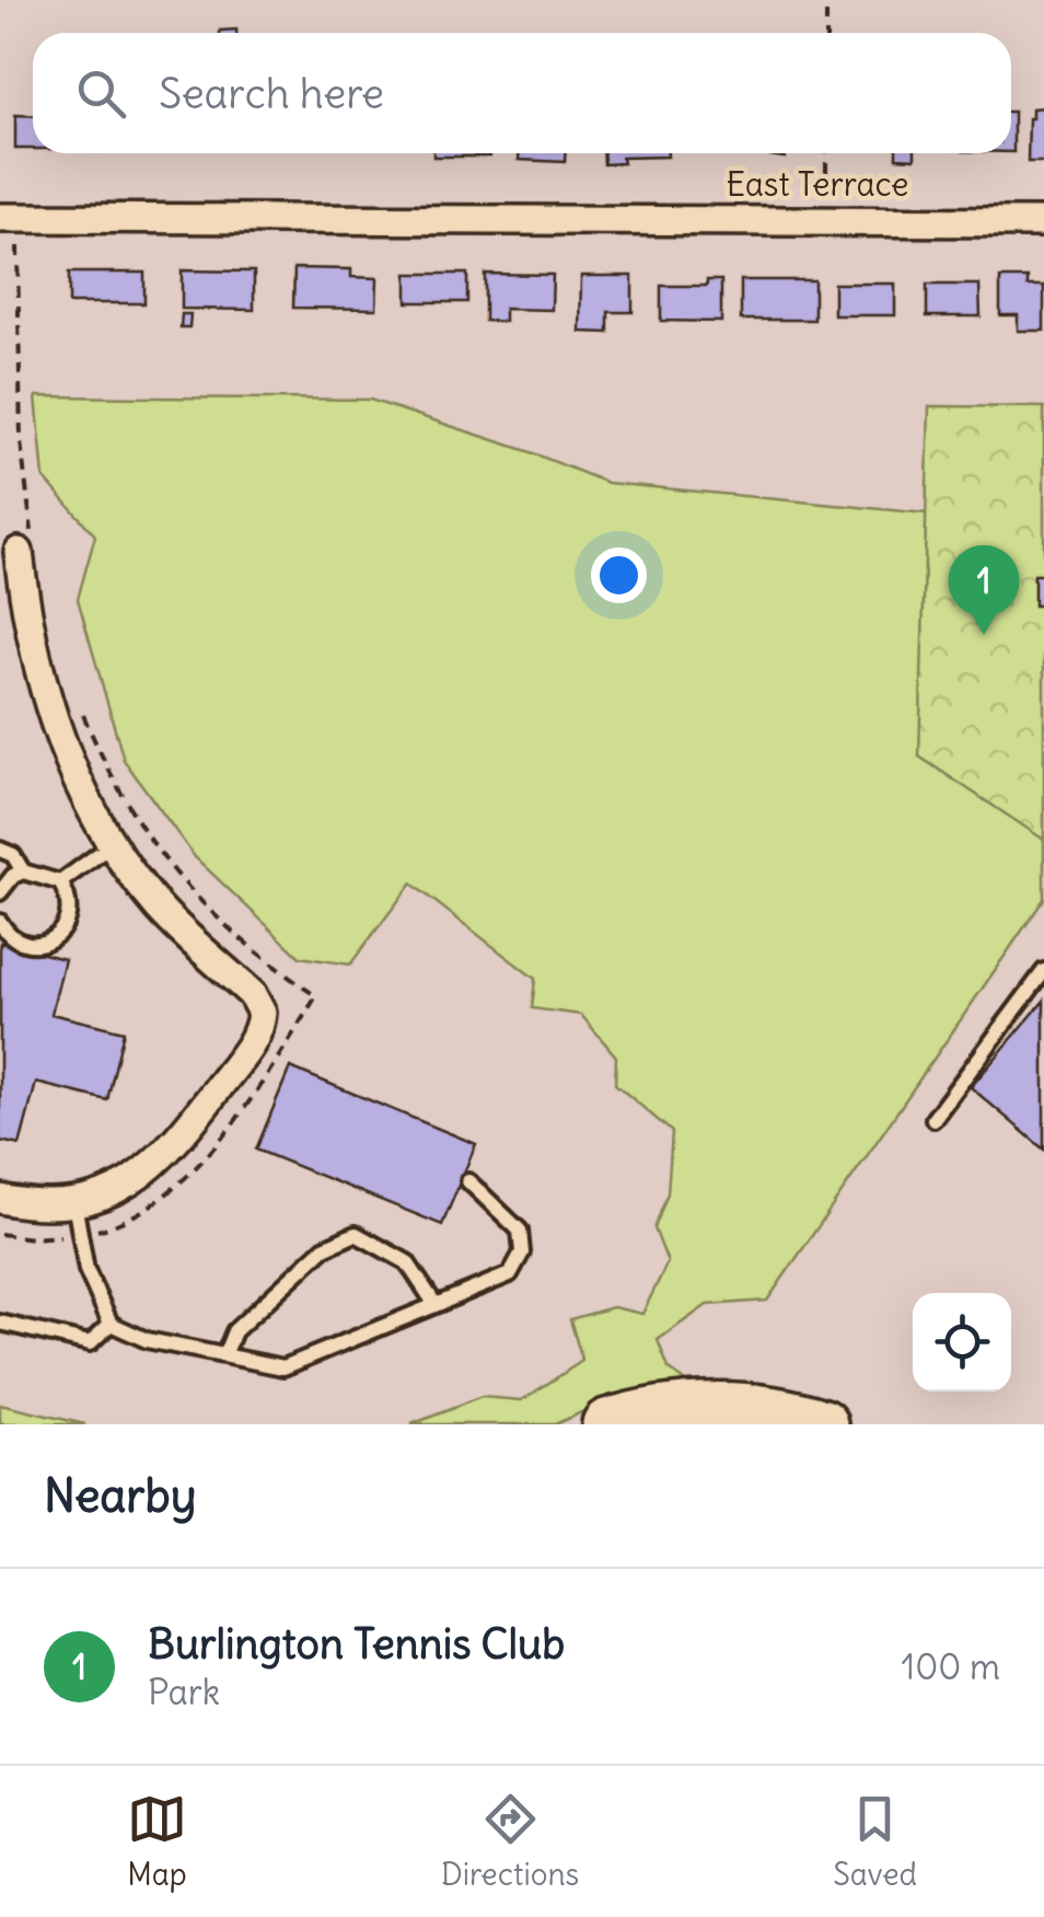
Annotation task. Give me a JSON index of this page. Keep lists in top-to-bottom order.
{
  "streets": {
    "street": ["East Terrace"]
  },
  "page": {
    "search": "Search here",
    "pins": "1",
    "heading": "Nearby",
    "list": [
      {
        "mark": "1",
        "name": "Burlington Tennis Club",
        "note": "Park",
        "value": "100 m"
      }
    ],
    "nav": ["Map", "Directions", "Saved"]
  }
}
